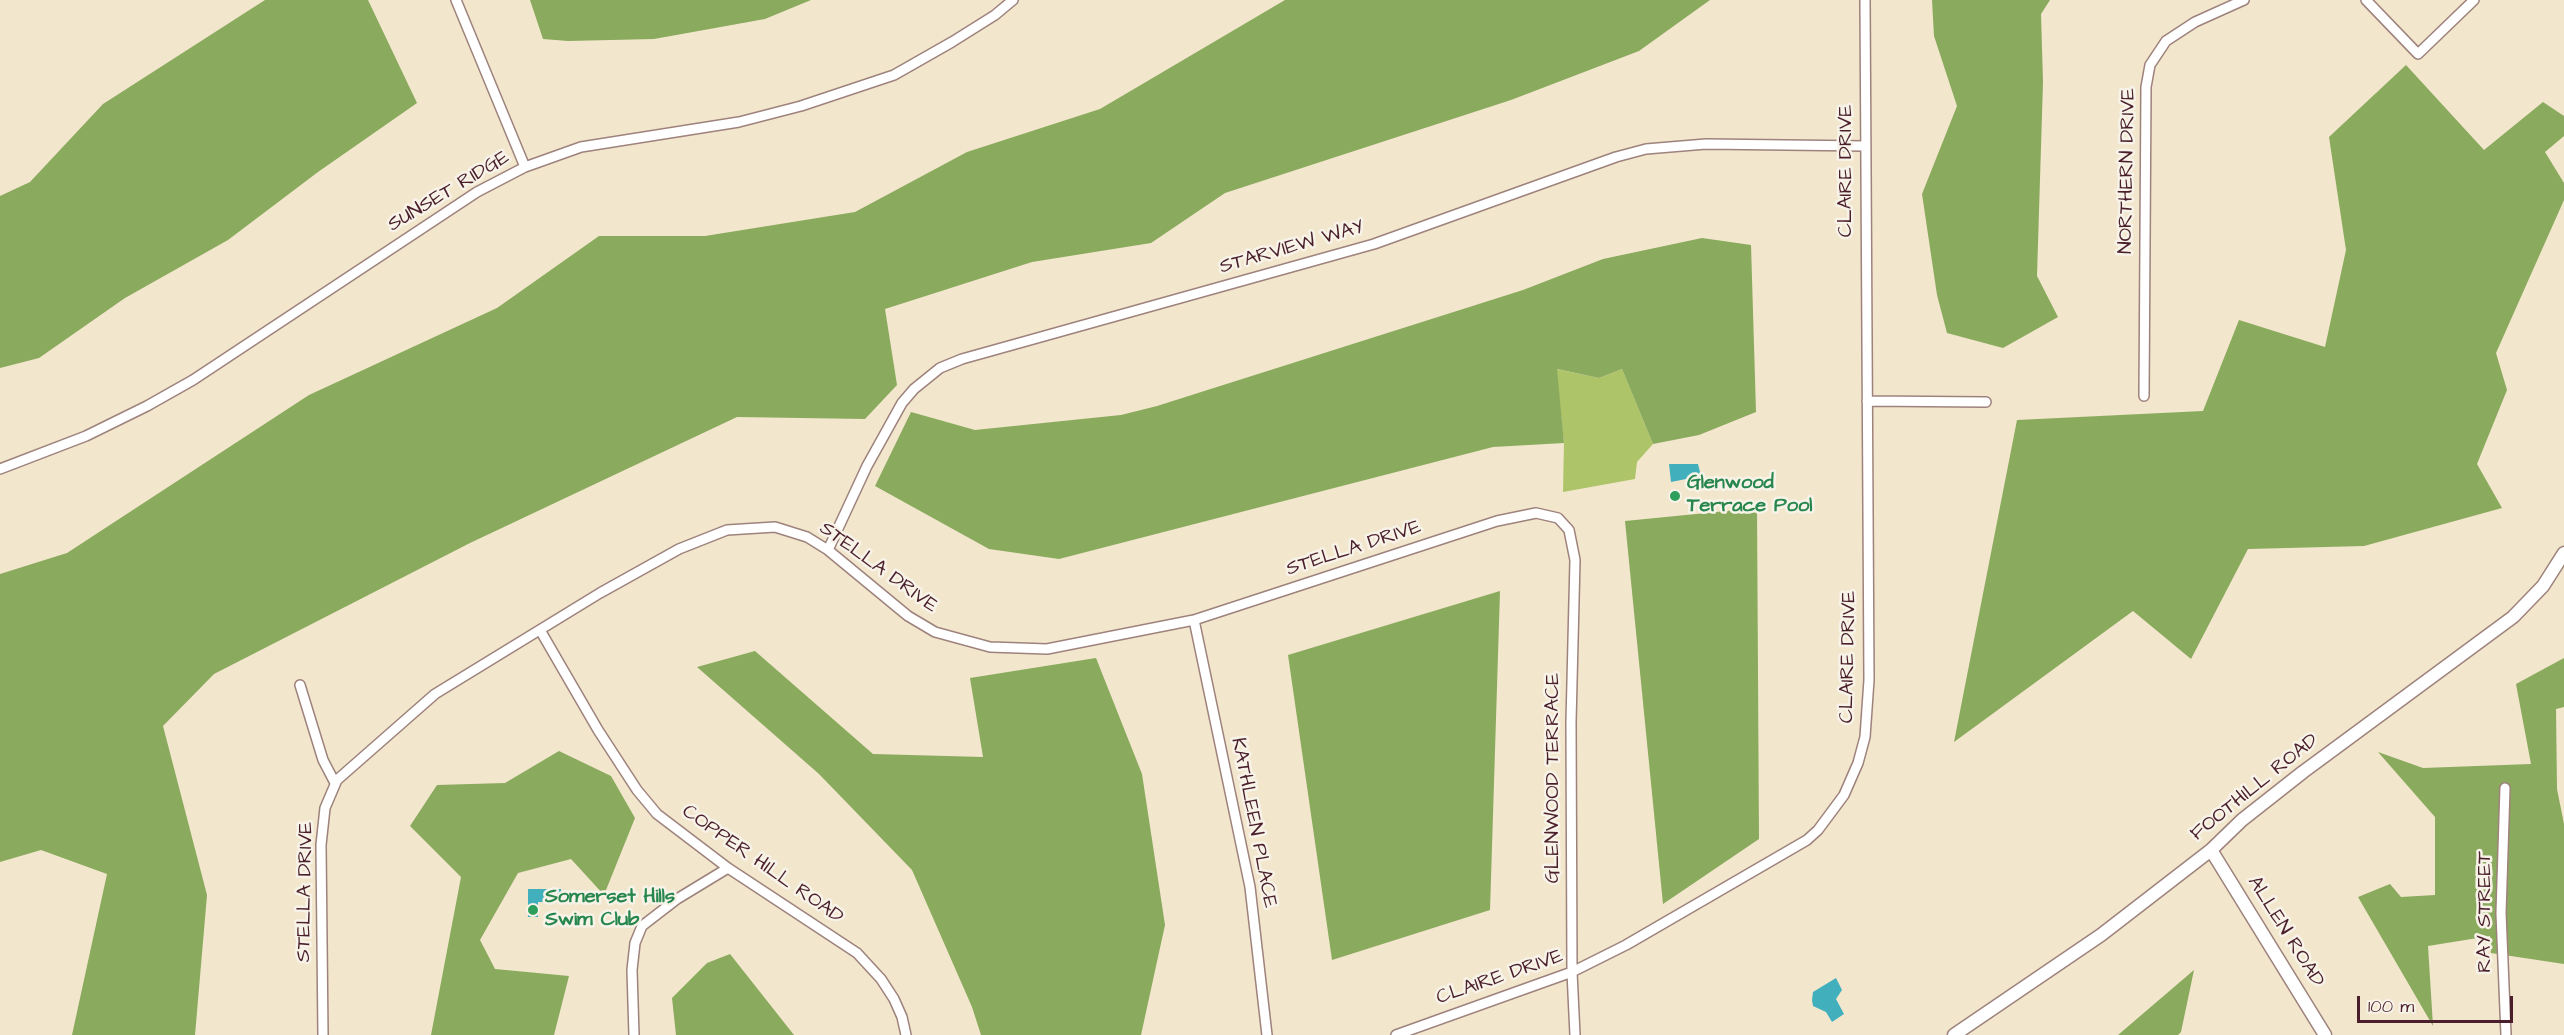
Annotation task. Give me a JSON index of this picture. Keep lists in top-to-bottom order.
{
  "streets": {
    "street": [
      "CLAIRE DRIVE",
      "NORTHERN DRIVE",
      "SUNSET RIDGE",
      "STARVIEW WAY",
      "STELLA DRIVE",
      "GLENWOOD TERRACE",
      "FOOTHILL ROAD",
      "KATHLEEN PLACE",
      "COPPER HILL ROAD",
      "RAY STREET",
      "ALLEN ROAD"
    ]
  },
  "crossings": [
    ["CLAIRE DRIVE", "STARVIEW WAY"],
    ["CLAIRE DRIVE", "GLENWOOD TERRACE"],
    ["STARVIEW WAY", "STELLA DRIVE"],
    ["STELLA DRIVE", "GLENWOOD TERRACE"],
    ["STELLA DRIVE", "KATHLEEN PLACE"],
    ["STELLA DRIVE", "COPPER HILL ROAD"],
    ["FOOTHILL ROAD", "ALLEN ROAD"]
  ],
  "places": ["Glenwood Terrace Pool", "Somerset Hills Swim Club"],
  "scale_bar": "100 m"
}
